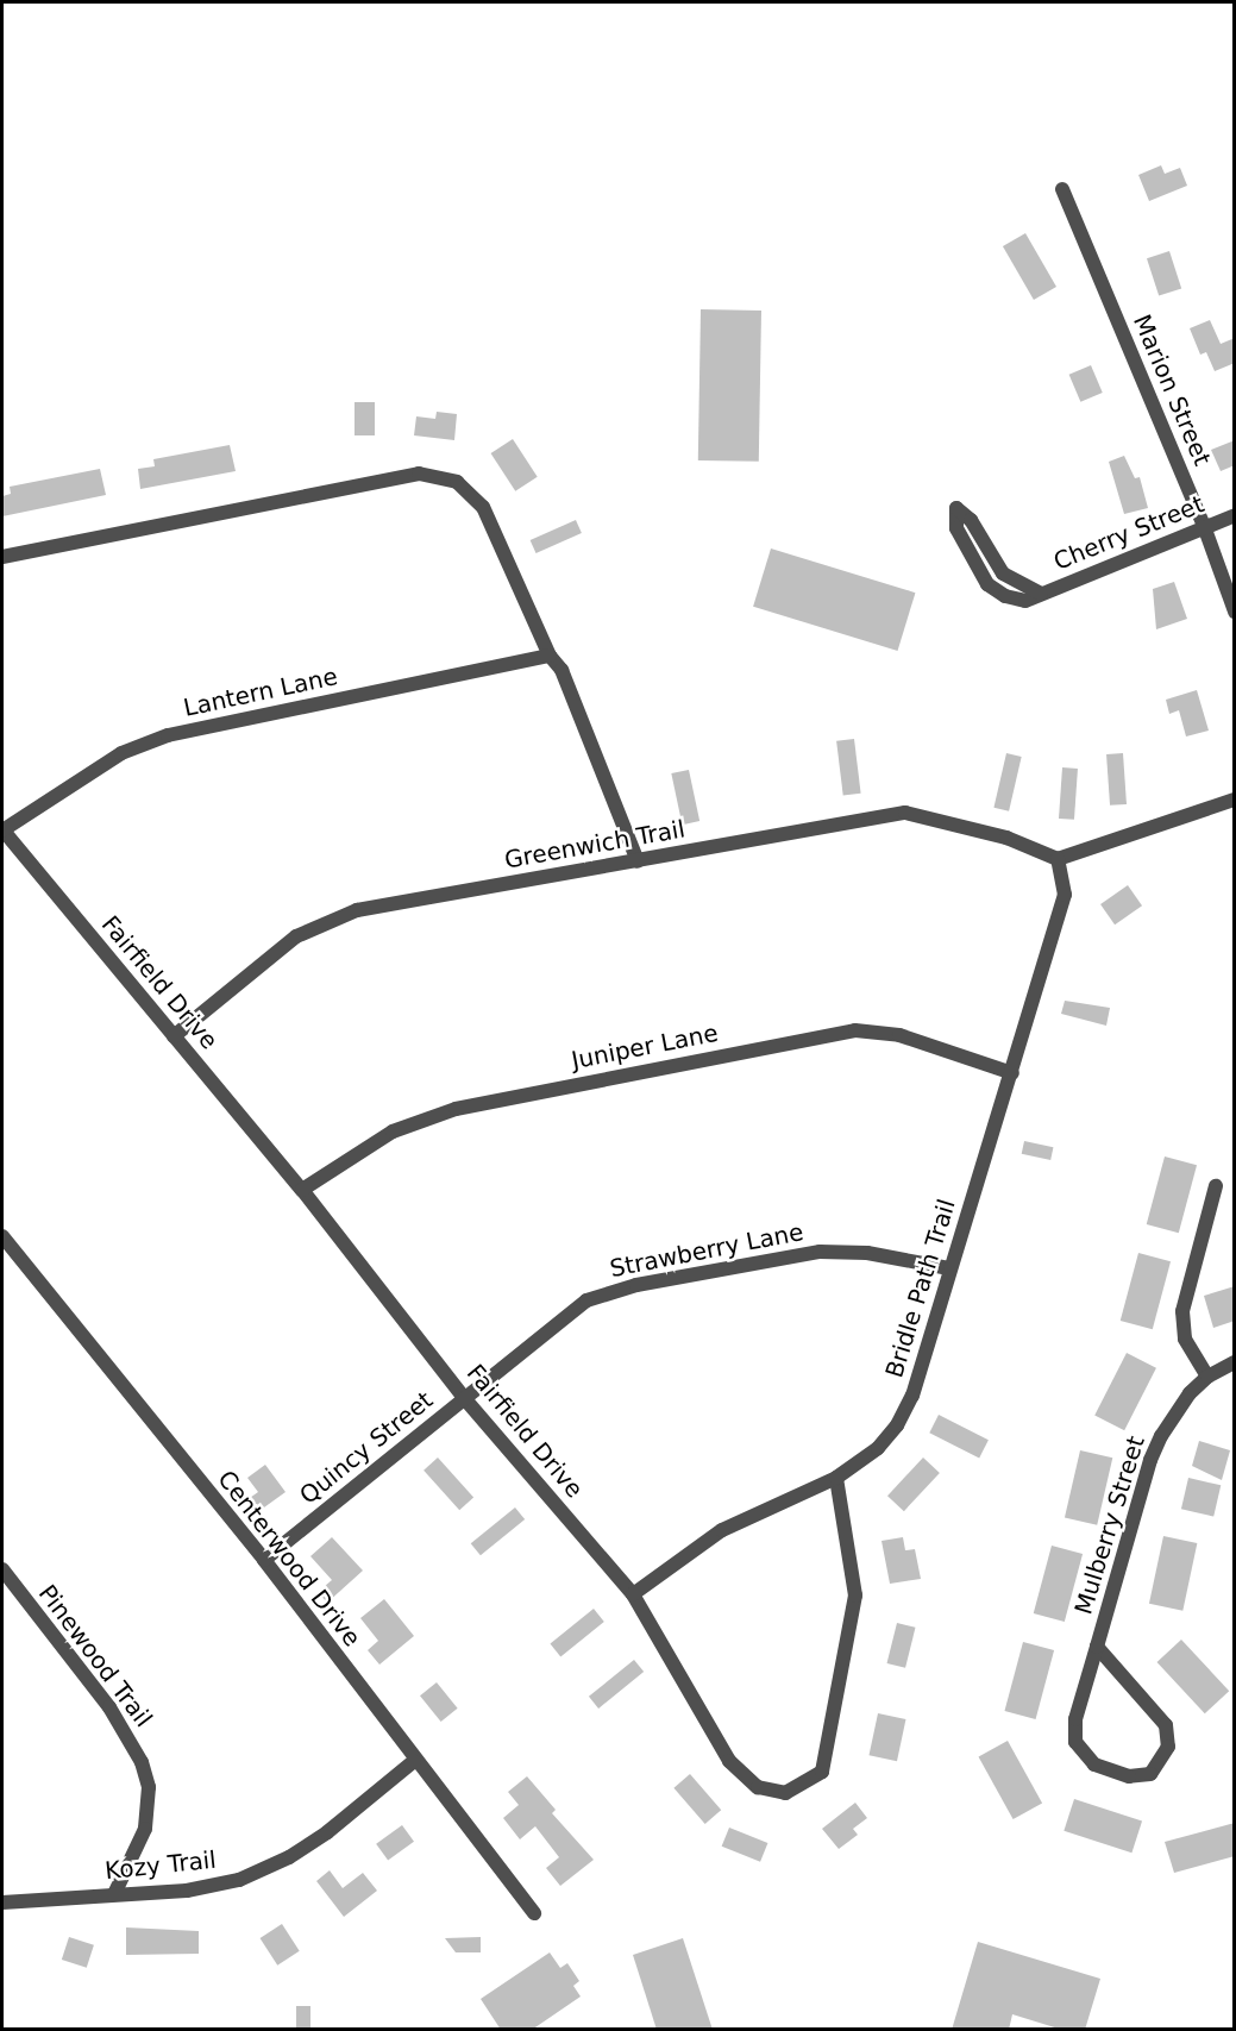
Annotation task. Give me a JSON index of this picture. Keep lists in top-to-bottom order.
{
  "streets": {
    "street": [
      "Marion Street",
      "Cherry Street",
      "Lantern Lane",
      "Greenwich Trail",
      "Fairfield Drive",
      "Juniper Lane",
      "Strawberry Lane",
      "Bridle Path Trail",
      "Quincy Street",
      "Mulberry Street",
      "Centerwood Drive",
      "Pinewood Trail",
      "Kozy Trail"
    ]
  },
  "crossings": [
    ["Marion Street", "Cherry Street"],
    ["Lantern Lane", "Fairfield Drive"],
    ["Greenwich Trail", "Fairfield Drive"],
    ["Greenwich Trail", "Bridle Path Trail"],
    ["Fairfield Drive", "Juniper Lane"],
    ["Fairfield Drive", "Strawberry Lane"],
    ["Fairfield Drive", "Bridle Path Trail"],
    ["Fairfield Drive", "Quincy Street"],
    ["Juniper Lane", "Bridle Path Trail"],
    ["Strawberry Lane", "Bridle Path Trail"],
    ["Strawberry Lane", "Quincy Street"],
    ["Quincy Street", "Centerwood Drive"],
    ["Centerwood Drive", "Kozy Trail"],
    ["Pinewood Trail", "Kozy Trail"]
  ]
}
